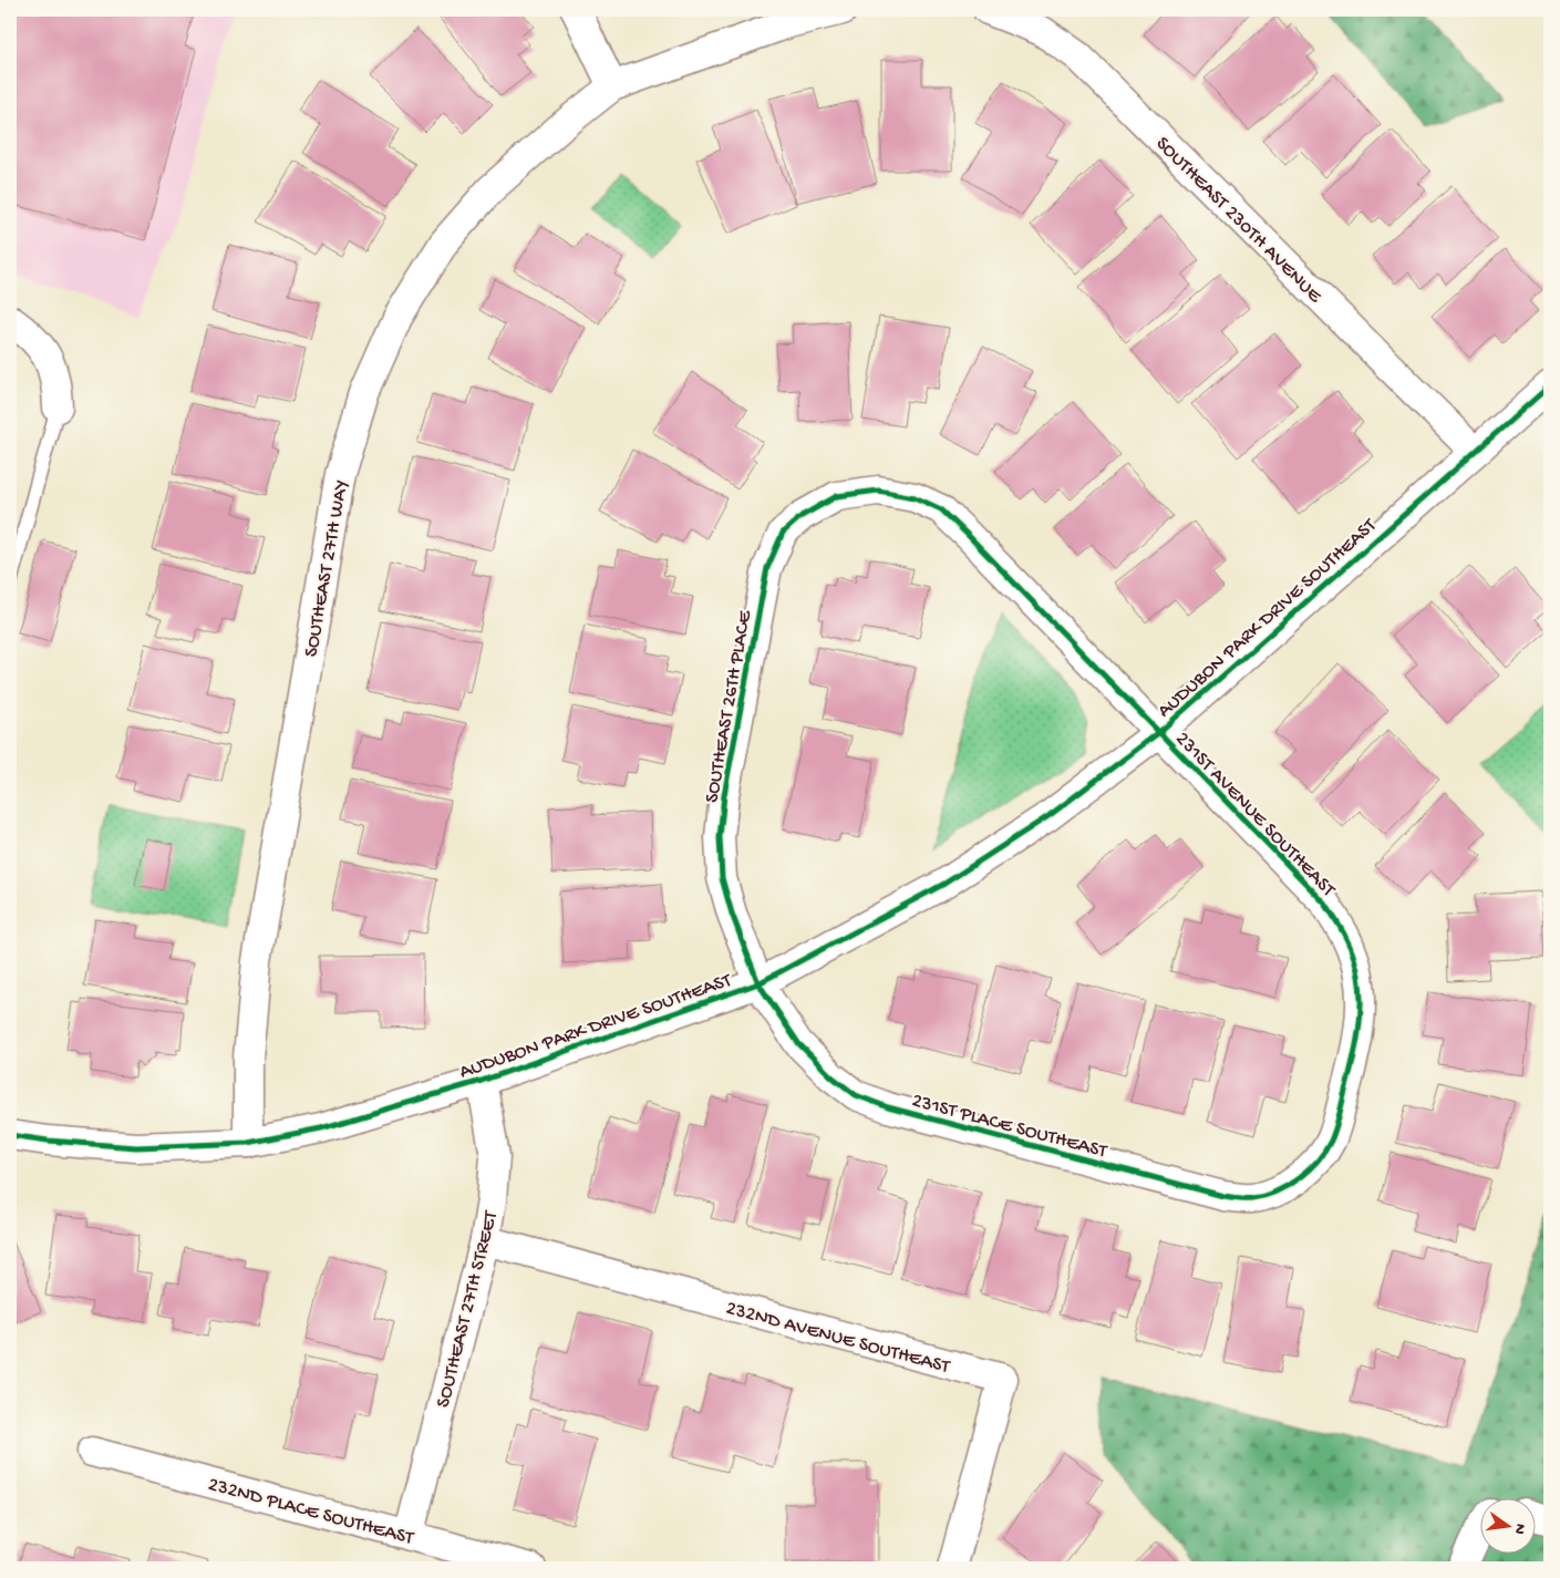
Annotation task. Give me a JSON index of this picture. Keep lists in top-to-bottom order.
{
  "streets": {
    "street": [
      "SOUTHEAST 230TH AVENUE",
      "SOUTHEAST 27TH WAY",
      "AUDUBON PARK DRIVE SOUTHEAST",
      "SOUTHEAST 26TH PLACE",
      "231ST AVENUE SOUTHEAST",
      "231ST PLACE SOUTHEAST",
      "SOUTHEAST 27TH STREET",
      "232ND AVENUE SOUTHEAST",
      "232ND PLACE SOUTHEAST"
    ]
  },
  "crossings": [
    ["SOUTHEAST 230TH AVENUE", "AUDUBON PARK DRIVE SOUTHEAST"],
    ["SOUTHEAST 27TH WAY", "AUDUBON PARK DRIVE SOUTHEAST"],
    ["AUDUBON PARK DRIVE SOUTHEAST", "SOUTHEAST 26TH PLACE"],
    ["AUDUBON PARK DRIVE SOUTHEAST", "231ST AVENUE SOUTHEAST"],
    ["AUDUBON PARK DRIVE SOUTHEAST", "231ST PLACE SOUTHEAST"],
    ["AUDUBON PARK DRIVE SOUTHEAST", "SOUTHEAST 27TH STREET"],
    ["SOUTHEAST 26TH PLACE", "231ST AVENUE SOUTHEAST"],
    ["SOUTHEAST 26TH PLACE", "231ST PLACE SOUTHEAST"],
    ["231ST AVENUE SOUTHEAST", "231ST PLACE SOUTHEAST"],
    ["SOUTHEAST 27TH STREET", "232ND AVENUE SOUTHEAST"],
    ["SOUTHEAST 27TH STREET", "232ND PLACE SOUTHEAST"]
  ],
  "north": "right"
}
